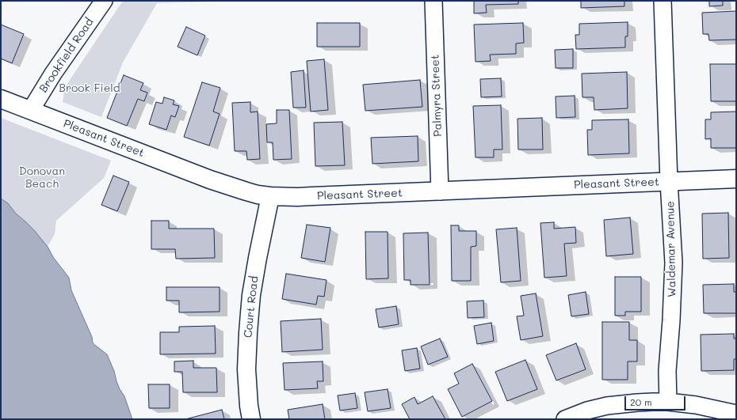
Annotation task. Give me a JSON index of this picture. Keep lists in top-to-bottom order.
{
  "streets": {
    "main road": ["Pleasant Street", "Court Road"],
    "street": ["Brookfield Road", "Palmyra Street", "Waldemar Avenue"]
  },
  "crossings": [
    ["Brookfield Road", "Pleasant Street"],
    ["Palmyra Street", "Pleasant Street"],
    ["Pleasant Street", "Waldemar Avenue"],
    ["Pleasant Street", "Court Road"]
  ],
  "parks": ["Brook Field", "Donovan Beach"],
  "scale_bar": "20 m"
}
